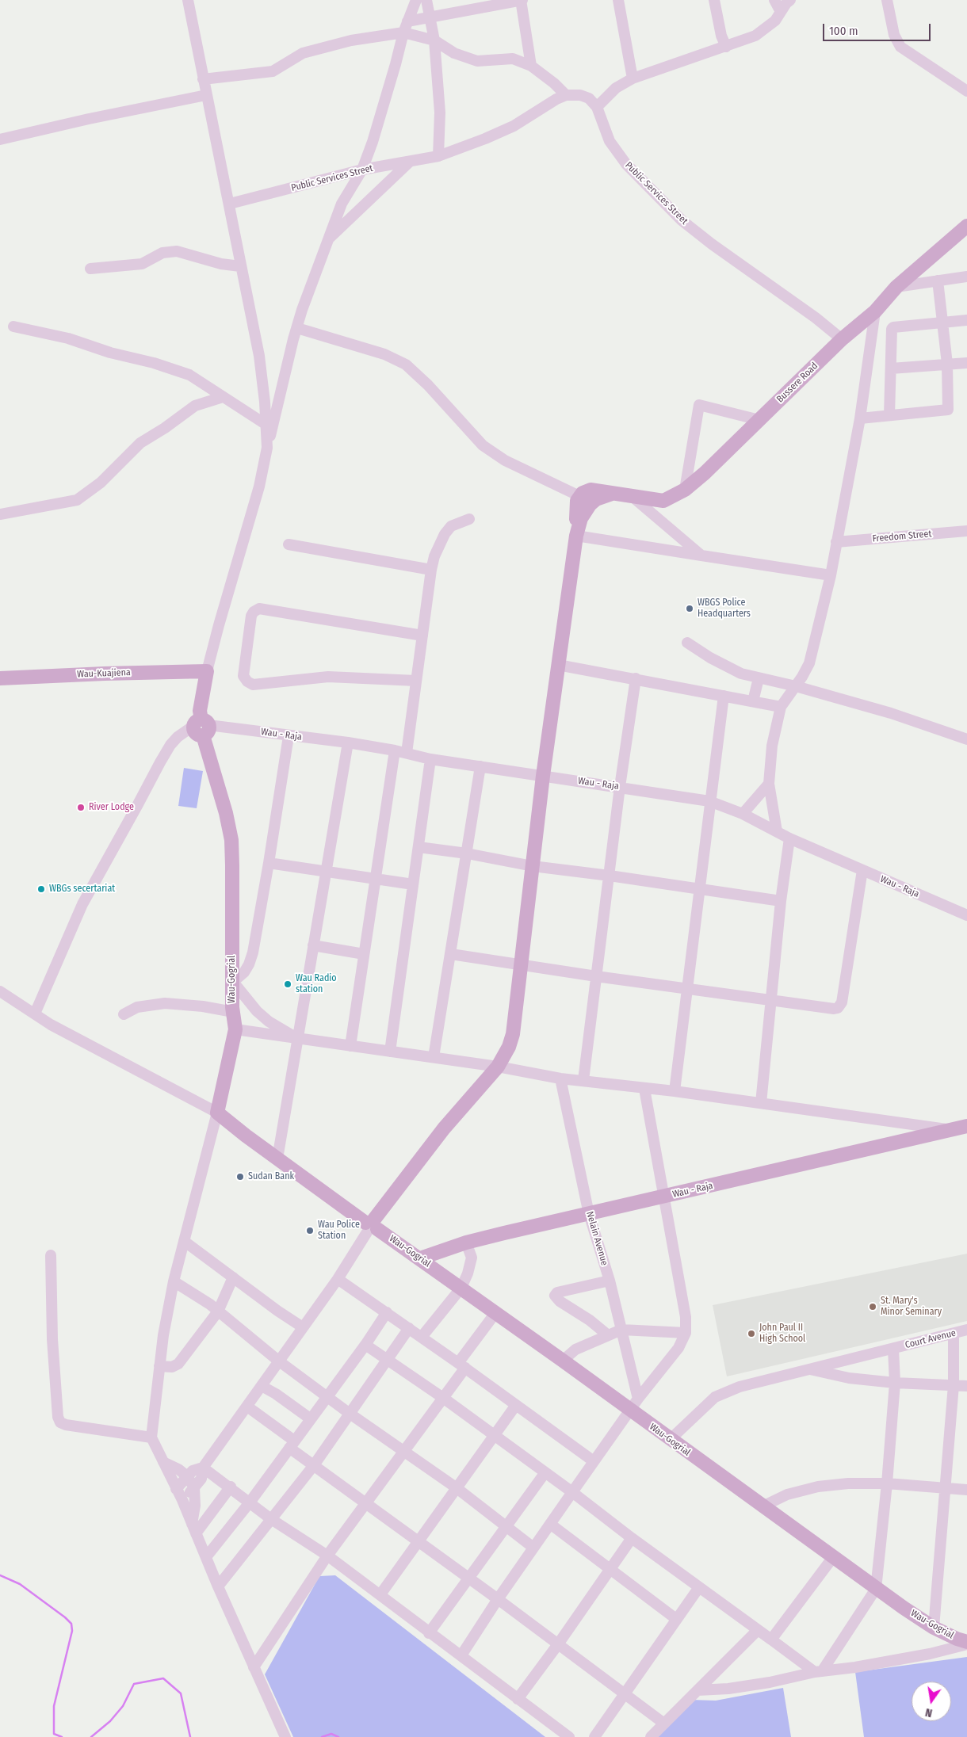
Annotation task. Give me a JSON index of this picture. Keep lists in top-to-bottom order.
{
  "streets": {
    "main road": [
      "Bussere Road",
      "Wau-Kuajiena",
      "Wau - Raja",
      "Wau-Gogrial"
    ],
    "street": [
      "Public Services Street",
      "Freedom Street",
      "Nelain Avenue",
      "Court Avenue"
    ]
  },
  "crossings": [
    ["Public Services Street", "Bussere Road"],
    ["Wau-Kuajiena", "Wau-Gogrial"],
    ["Wau - Raja", "Wau-Gogrial"],
    ["Wau - Raja", "Nelain Avenue"],
    ["Wau-Gogrial", "Court Avenue"]
  ],
  "places": [
    "WBGS Police Headquarters",
    "River Lodge",
    "WBGs secertariat",
    "Wau Radio station",
    "Sudan Bank",
    "Wau Police Station",
    "St. Mary's Minor Seminary",
    "John Paul II High School"
  ],
  "scale_bar": "100 m",
  "north": "bottom"
}
